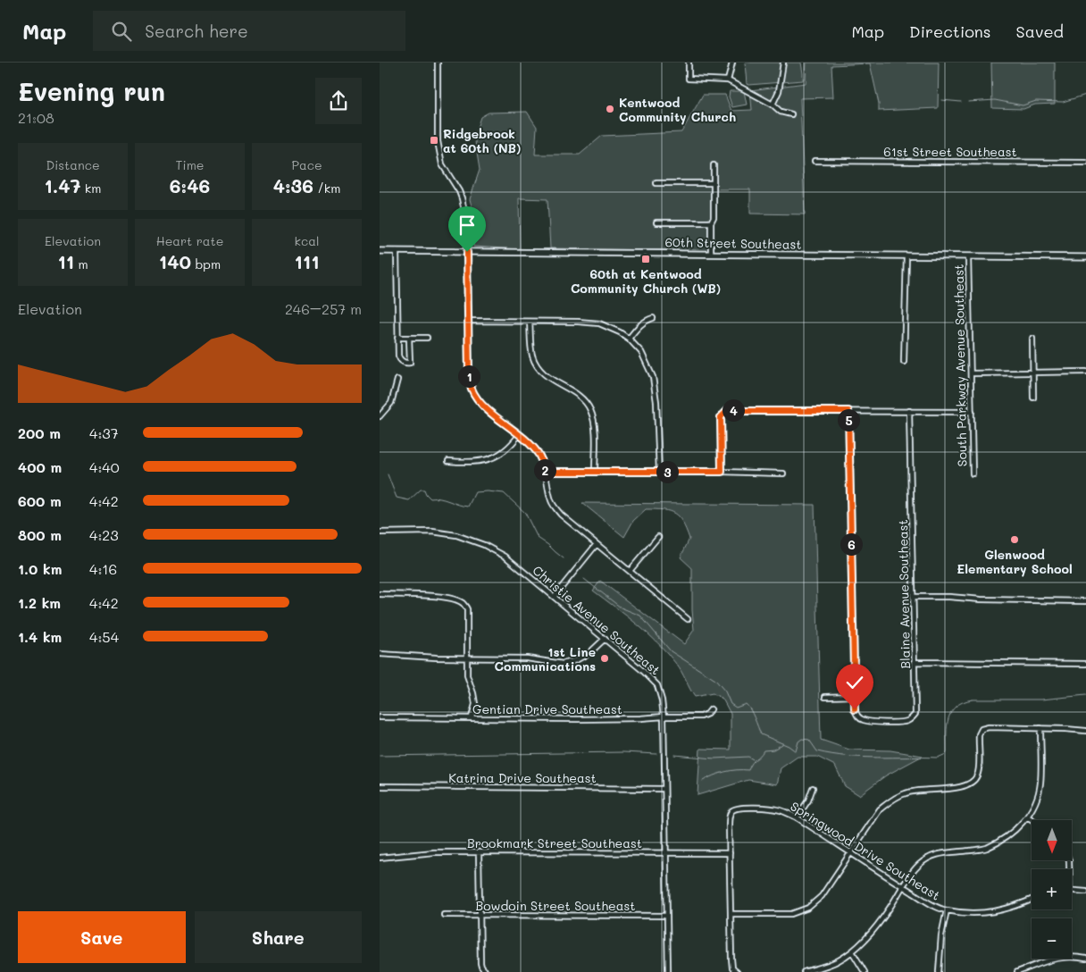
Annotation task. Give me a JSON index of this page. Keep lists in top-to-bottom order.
{
  "streets": {
    "main road": ["60th Street Southeast"],
    "street": [
      "61st Street Southeast",
      "South Parkway Avenue Southeast",
      "Blaine Avenue Southeast",
      "Christie Avenue Southeast",
      "Gentian Drive Southeast",
      "Katrina Drive Southeast",
      "Brookmark Street Southeast",
      "Springwood Drive Southeast",
      "Bowdoin Street Southeast"
    ]
  },
  "crossings": [
    ["60th Street Southeast", "South Parkway Avenue Southeast"],
    ["Christie Avenue Southeast", "Gentian Drive Southeast"],
    ["Christie Avenue Southeast", "Katrina Drive Southeast"],
    ["Christie Avenue Southeast", "Brookmark Street Southeast"],
    ["Christie Avenue Southeast", "Bowdoin Street Southeast"],
    ["Brookmark Street Southeast", "Springwood Drive Southeast"]
  ],
  "places": {
    "other": ["Kentwood Community Church", "Glenwood Elementary School", "1st Line Communications"],
    "transit": ["Ridgebrook at 60th (NB)", "60th at Kentwood Community Church (WB)"]
  },
  "north": "bottom",
  "page": {
    "header": "Map",
    "search": "Search here",
    "nav": ["Map", "Directions", "Saved"],
    "heading": ["Evening run", "21:08"],
    "stats": [
      ["Distance", "1.47 km"],
      ["Time", "6:46"],
      ["Pace", "4:36 /km"],
      ["Elevation", "11 m"],
      ["Heart rate", "140 bpm"],
      ["kcal", "111"]
    ],
    "chart": ["Elevation", "246–257 m"],
    "pins": [
      "1",
      "4",
      "5",
      "2",
      "3",
      "6"
    ],
    "list": [
      {
        "name": "200 m",
        "note": "4:37"
      },
      {
        "name": "400 m",
        "note": "4:40"
      },
      {
        "name": "600 m",
        "note": "4:42"
      },
      {
        "name": "800 m",
        "note": "4:23"
      },
      {
        "name": "1.0 km",
        "note": "4:16"
      },
      {
        "name": "1.2 km",
        "note": "4:42"
      },
      {
        "name": "1.4 km",
        "note": "4:54"
      }
    ],
    "map_buttons": ["+", "−"],
    "buttons": ["Save", "Share"]
  }
}
